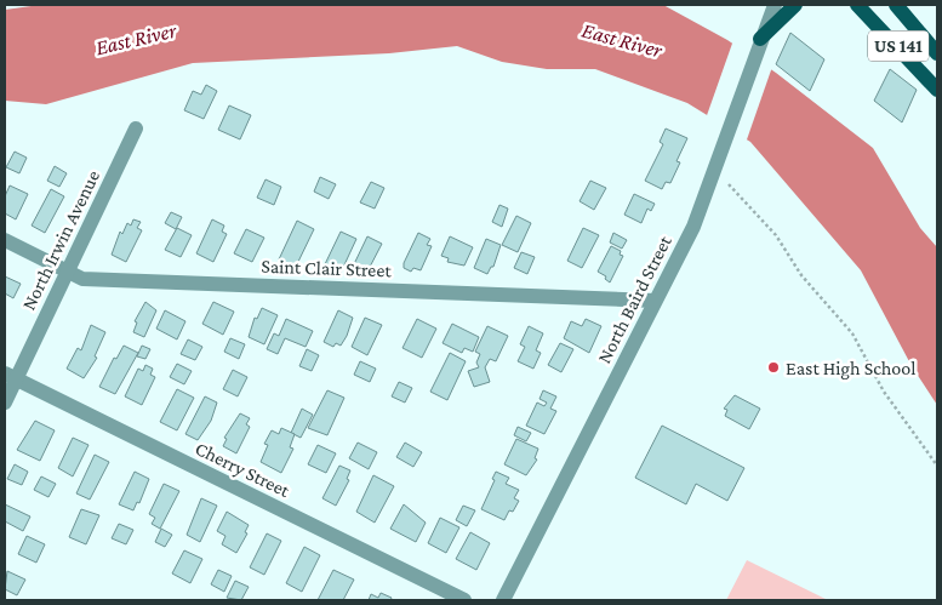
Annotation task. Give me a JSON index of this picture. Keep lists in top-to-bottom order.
{
  "streets": {
    "main road": ["US 141"],
    "street": [
      "North Irwin Avenue",
      "Saint Clair Street",
      "North Baird Street",
      "Cherry Street"
    ]
  },
  "crossings": [
    ["North Irwin Avenue", "Saint Clair Street"],
    ["North Irwin Avenue", "Cherry Street"],
    ["Saint Clair Street", "North Baird Street"]
  ],
  "water": ["East River"],
  "places": ["East High School"]
}
